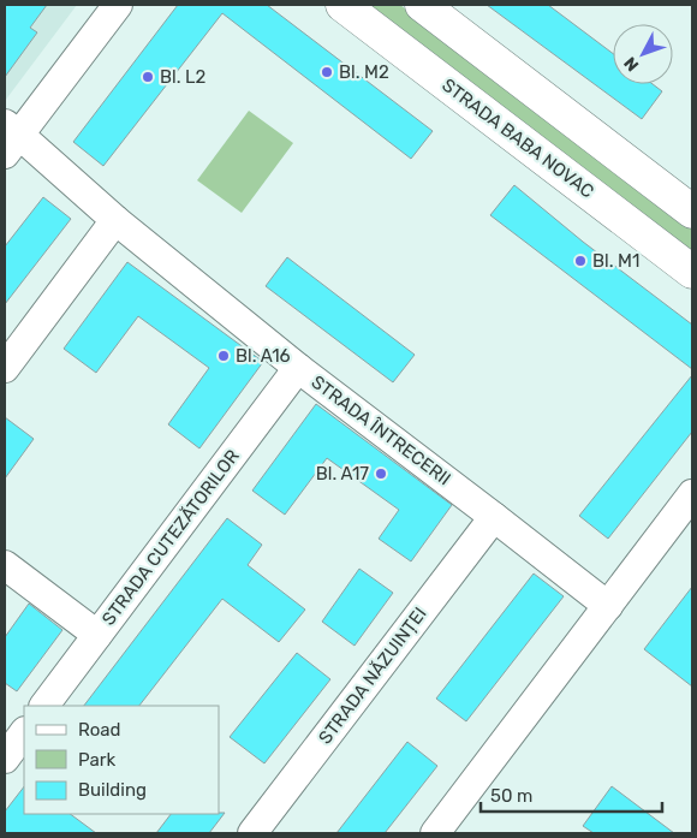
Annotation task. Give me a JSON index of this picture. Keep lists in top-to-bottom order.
{
  "streets": {
    "main road": ["STRADA BABA NOVAC"],
    "street": ["STRADA ÎNTRECERII", "STRADA CUTEZĂTORILOR", "STRADA NĂZUINȚEI"]
  },
  "crossings": [
    ["STRADA ÎNTRECERII", "STRADA CUTEZĂTORILOR"],
    ["STRADA ÎNTRECERII", "STRADA NĂZUINȚEI"]
  ],
  "places": [
    "Bl. M2",
    "Bl. L2",
    "Bl. M1",
    "Bl. A16",
    "Bl. A17"
  ],
  "legend": ["Road", "Park", "Building"],
  "scale_bar": "50 m",
  "north": "bottom left"
}
